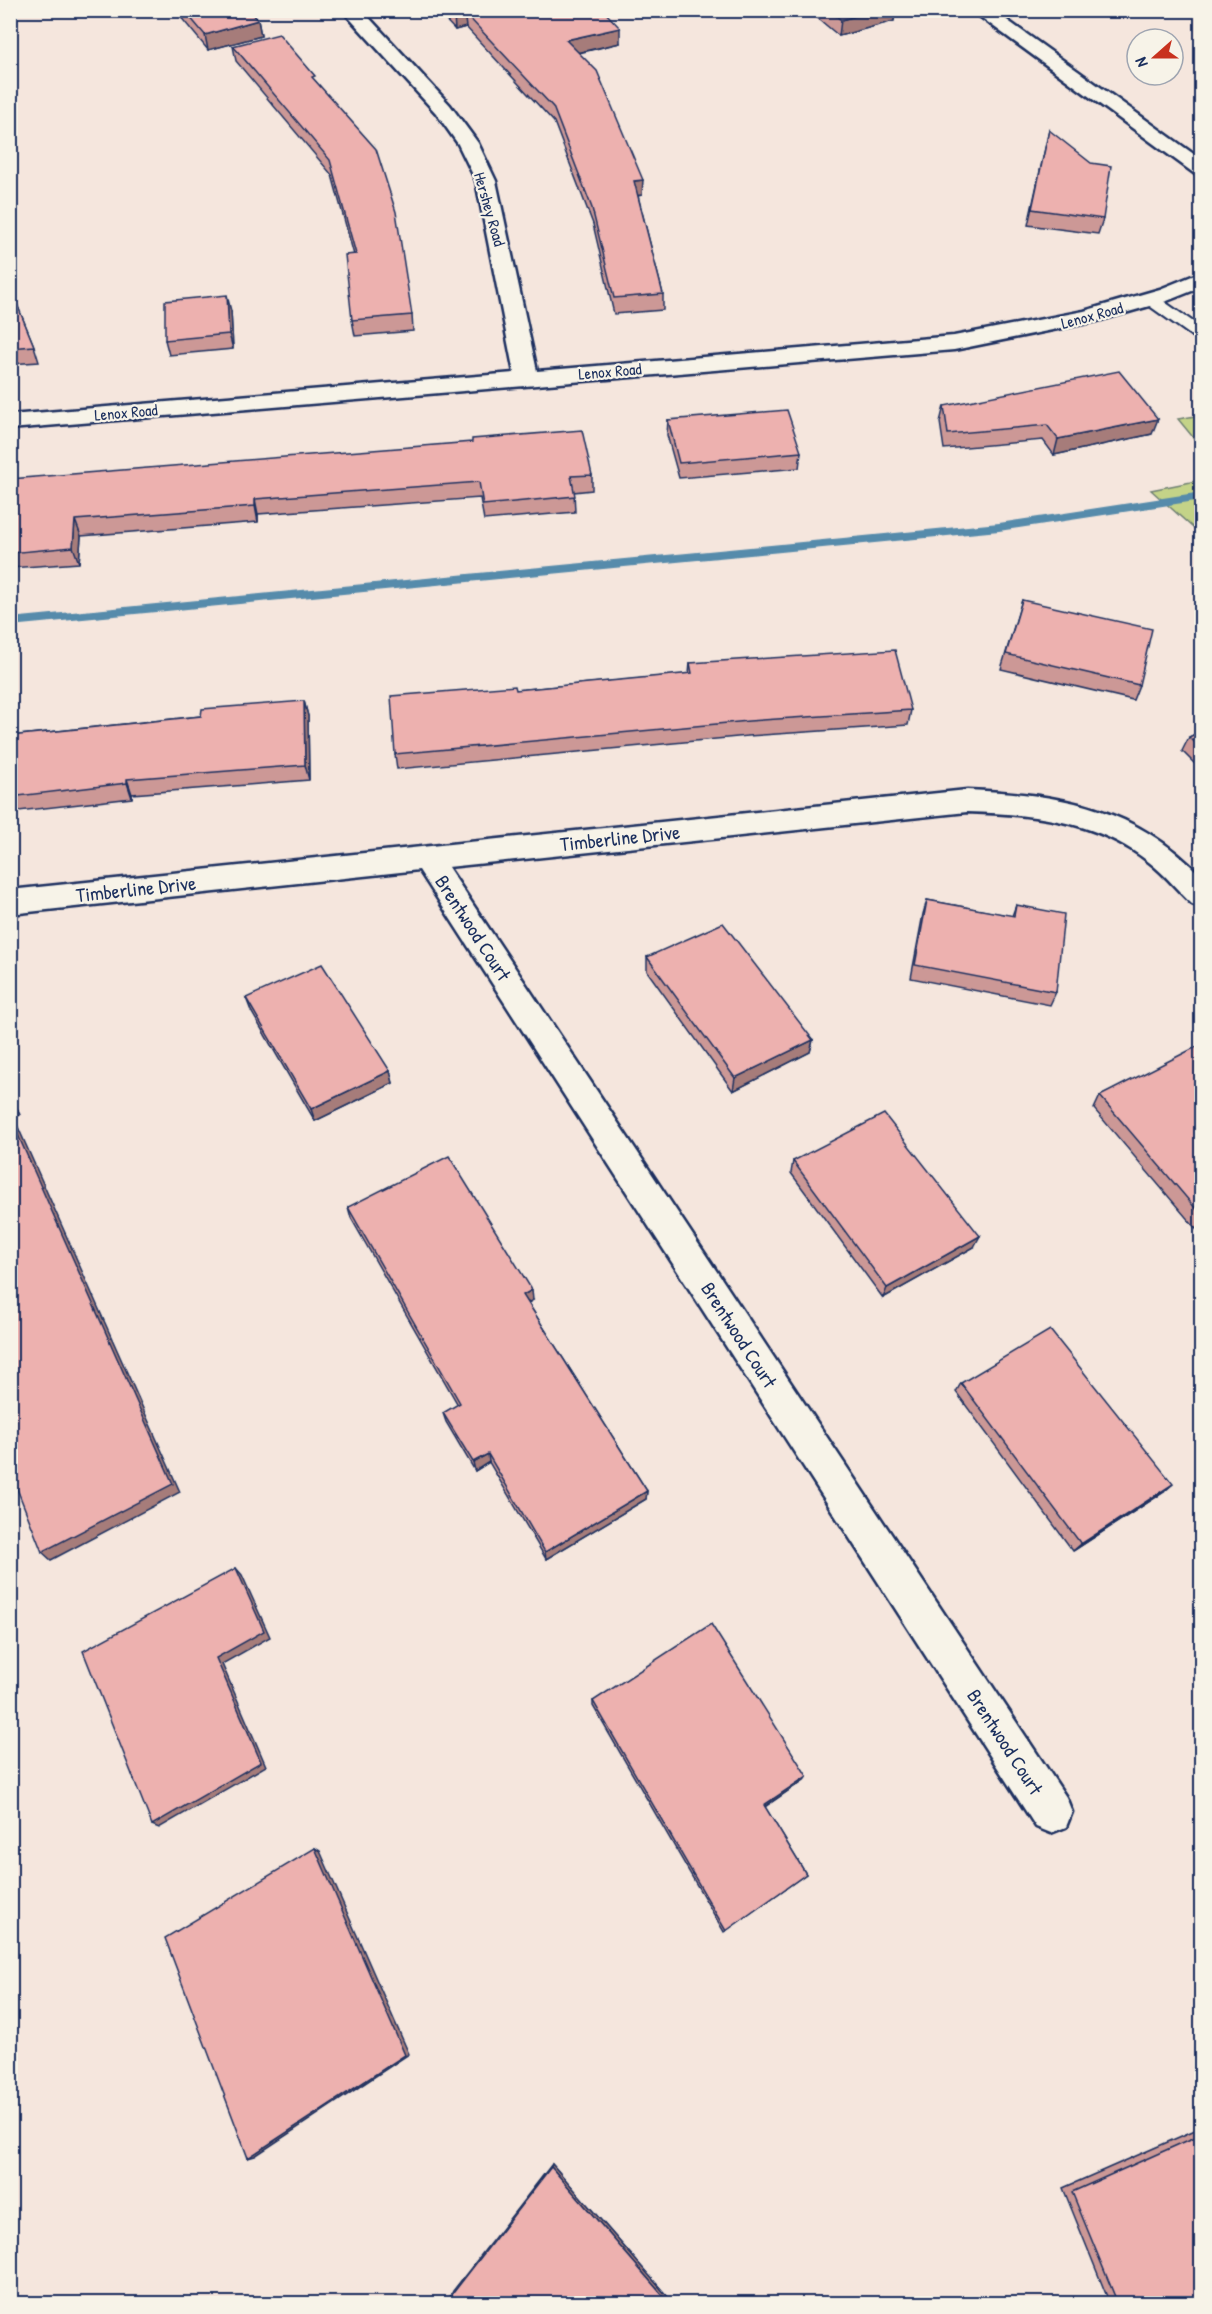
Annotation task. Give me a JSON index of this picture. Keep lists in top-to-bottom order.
{
  "streets": {
    "street": [
      "Hershey Road",
      "Lenox Road",
      "Timberline Drive",
      "Brentwood Court"
    ]
  },
  "crossings": [
    ["Hershey Road", "Lenox Road"],
    ["Timberline Drive", "Brentwood Court"]
  ],
  "north": "left"
}
